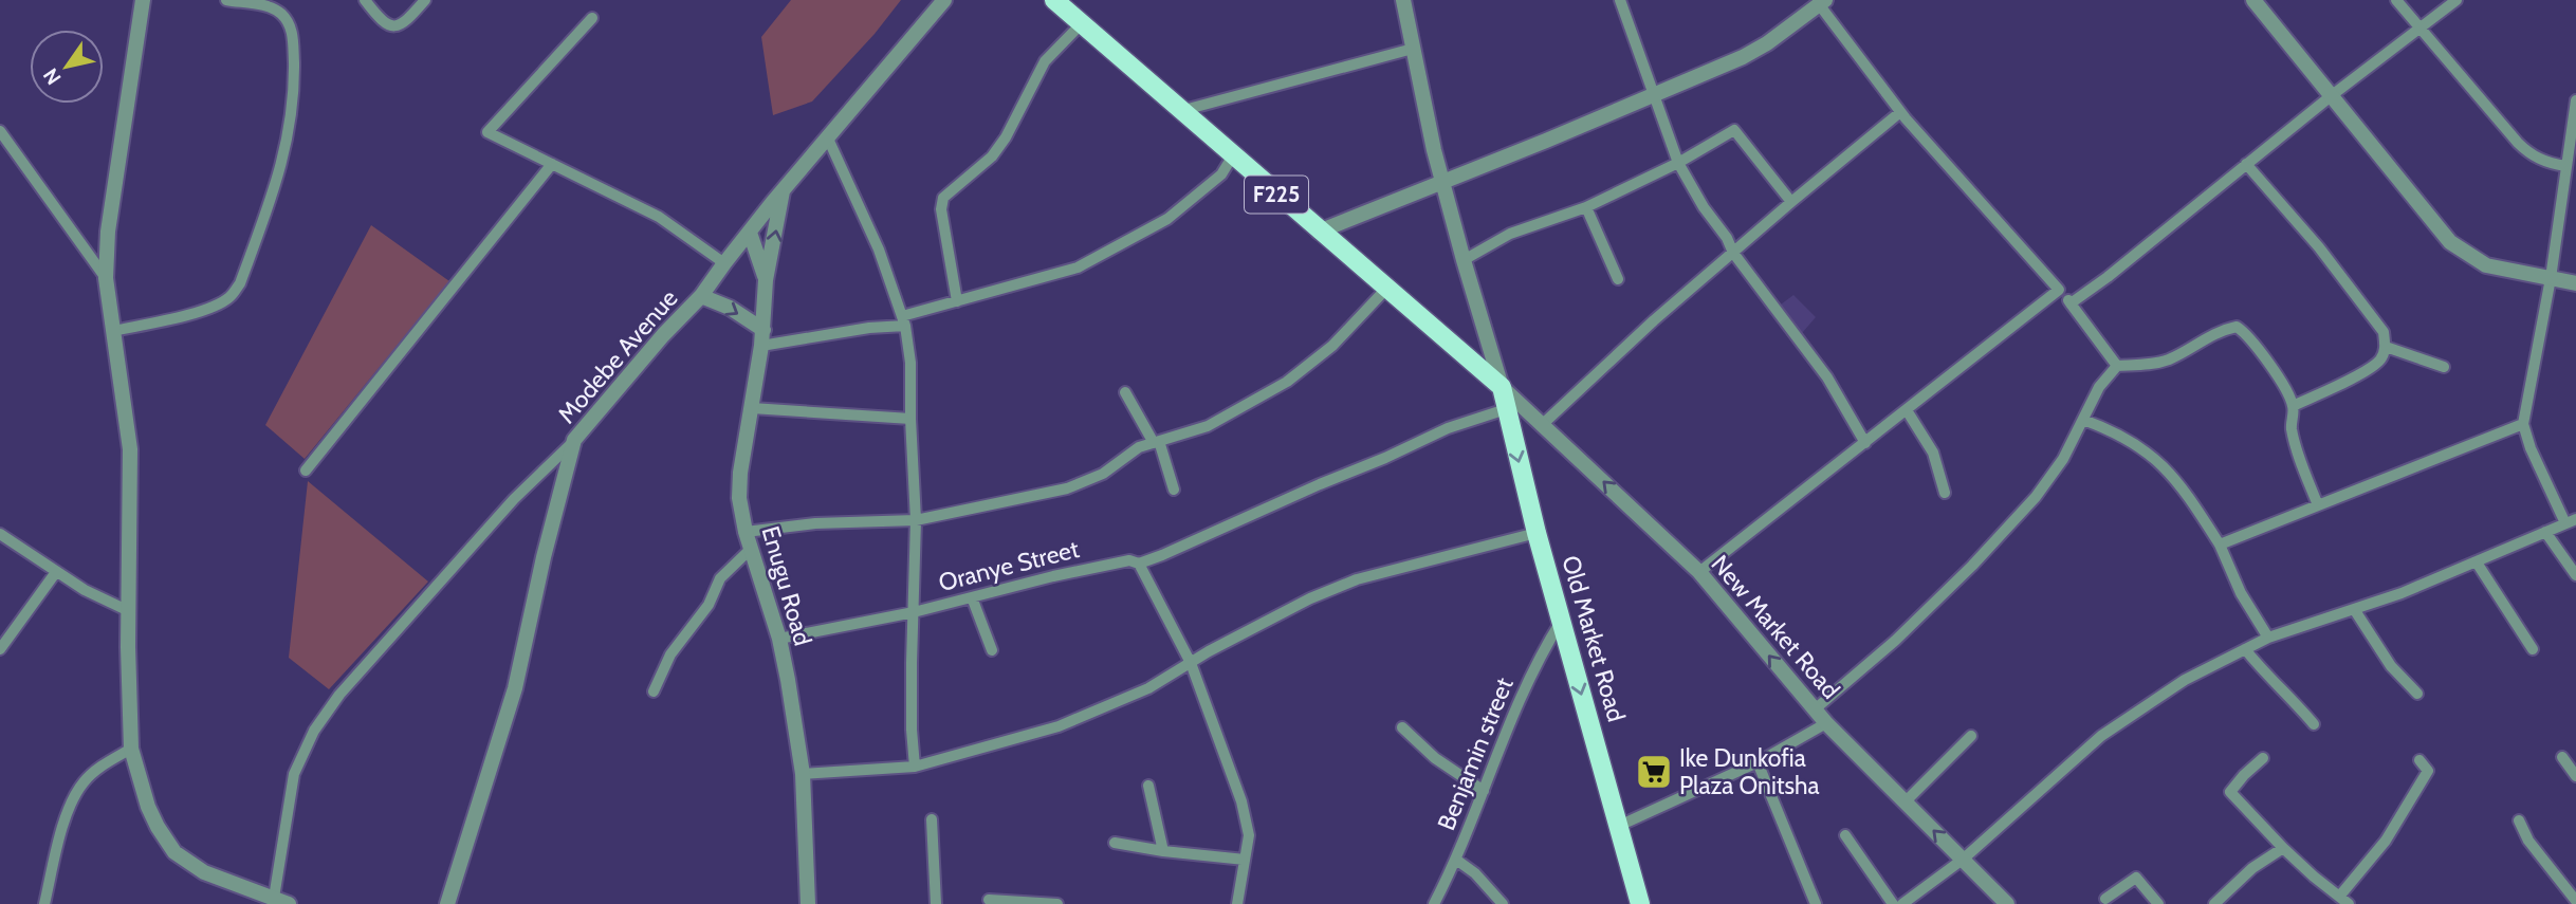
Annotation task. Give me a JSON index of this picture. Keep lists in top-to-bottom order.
{
  "streets": {
    "main road": ["F225", "Old Market Road"],
    "street": [
      "Modebe Avenue",
      "Oranye Street",
      "Enugu Road",
      "New Market Road",
      "Benjamin street"
    ]
  },
  "crossings": [
    ["F225", "New Market Road"],
    ["F225", "Old Market Road"],
    ["Oranye Street", "Enugu Road"],
    ["Oranye Street", "Old Market Road"],
    ["New Market Road", "Old Market Road"],
    ["Old Market Road", "Benjamin street"]
  ],
  "one_way": ["New Market Road", "Old Market Road"],
  "places": {
    "supermarket": ["Ike Dunkofia Plaza Onitsha"]
  },
  "north": "bottom left"
}
